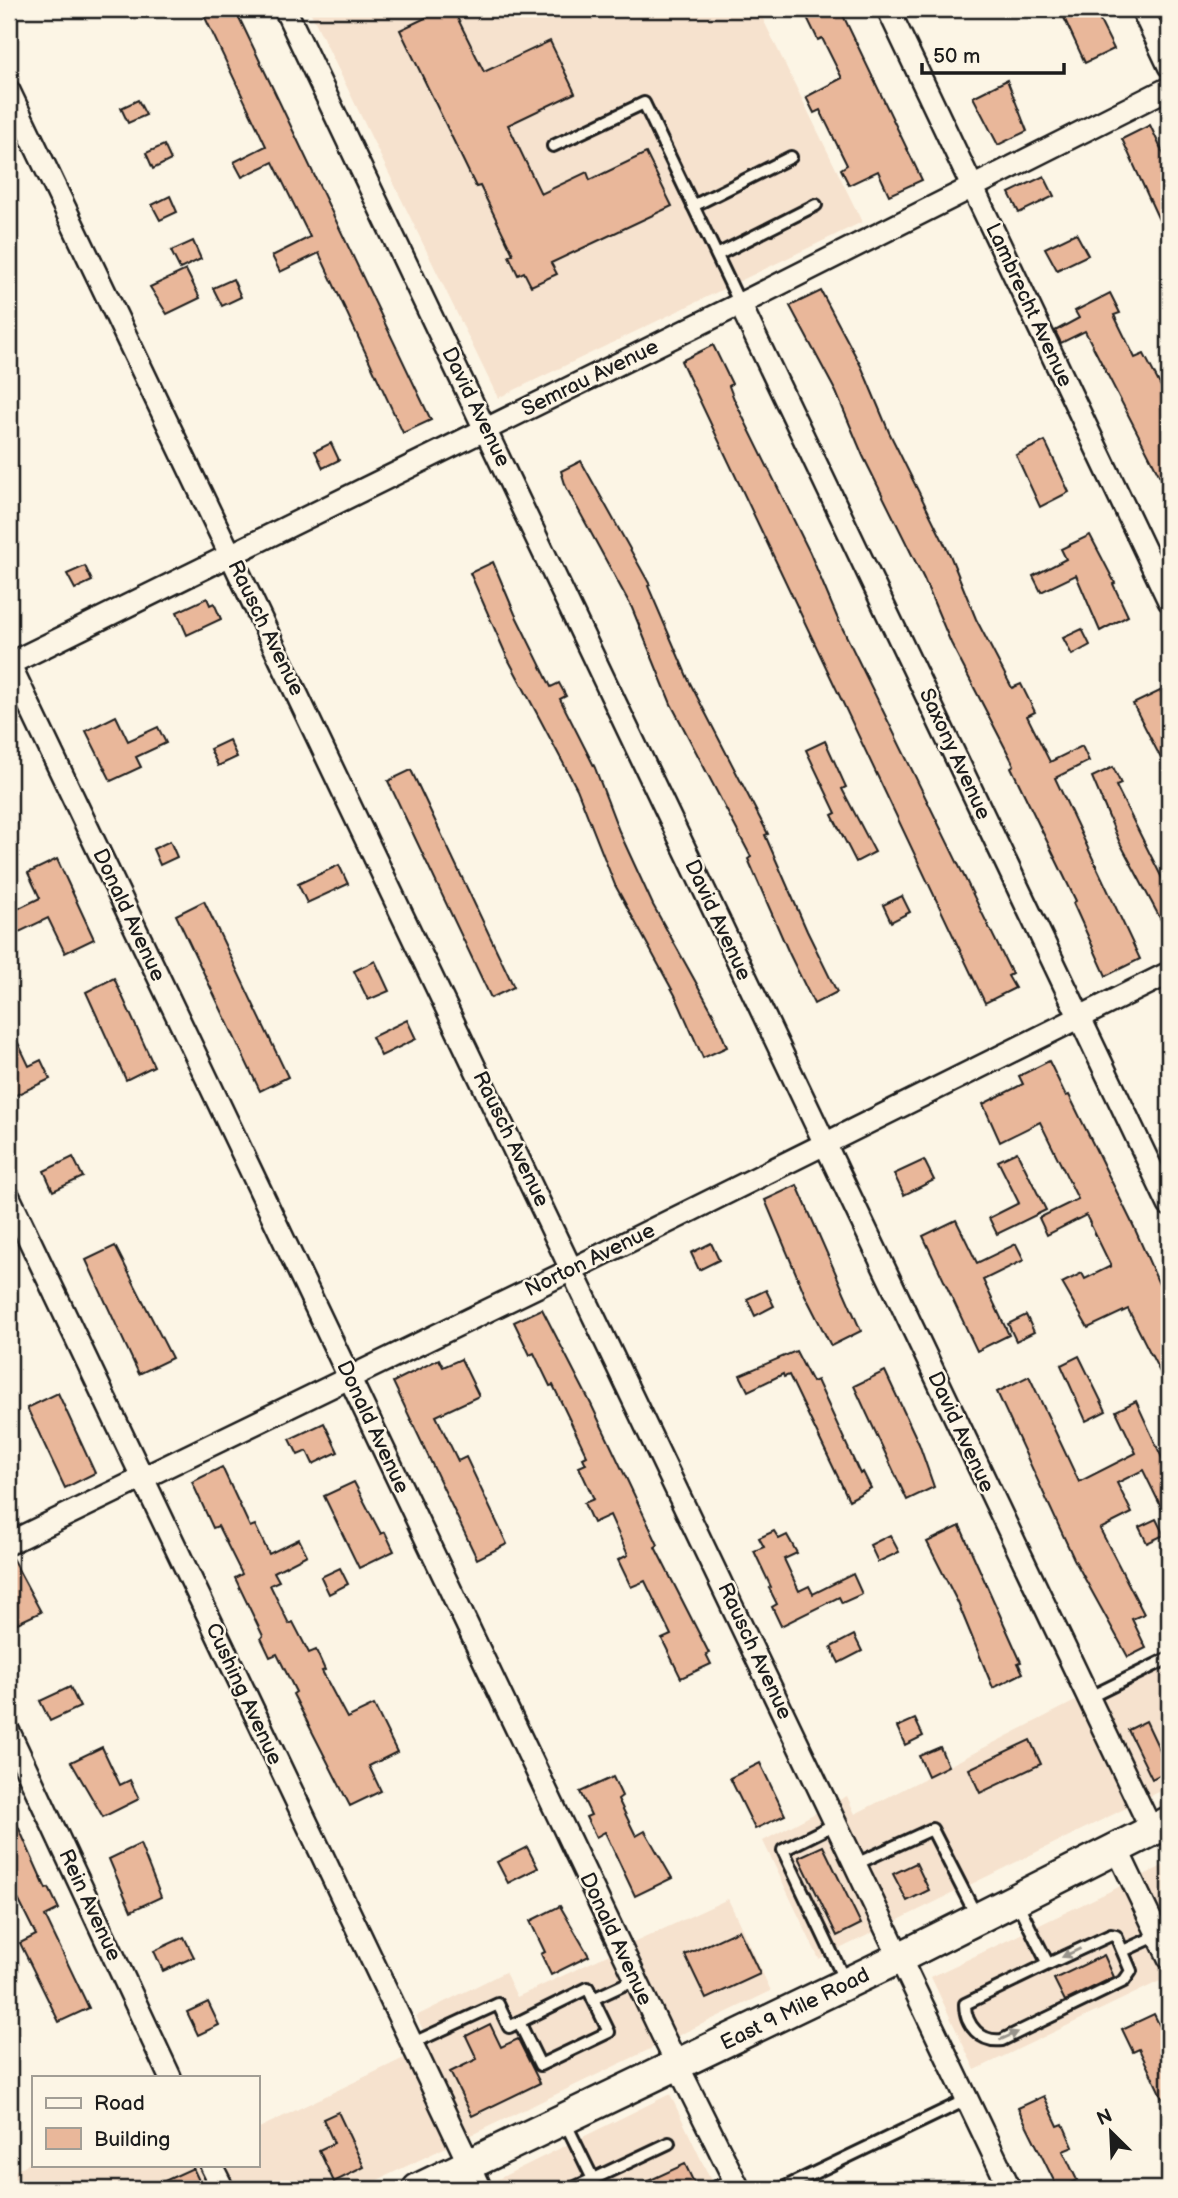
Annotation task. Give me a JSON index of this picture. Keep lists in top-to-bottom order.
{
  "streets": {
    "main road": ["East 9 Mile Road"],
    "street": [
      "Lambrecht Avenue",
      "Semrau Avenue",
      "David Avenue",
      "Rausch Avenue",
      "Saxony Avenue",
      "Donald Avenue",
      "Norton Avenue",
      "Cushing Avenue",
      "Rein Avenue"
    ]
  },
  "crossings": [
    ["Lambrecht Avenue", "Semrau Avenue"],
    ["Semrau Avenue", "David Avenue"],
    ["Semrau Avenue", "Rausch Avenue"],
    ["Semrau Avenue", "Saxony Avenue"],
    ["Semrau Avenue", "Donald Avenue"],
    ["David Avenue", "Norton Avenue"],
    ["David Avenue", "East 9 Mile Road"],
    ["Rausch Avenue", "Norton Avenue"],
    ["Rausch Avenue", "East 9 Mile Road"],
    ["Saxony Avenue", "Norton Avenue"],
    ["Donald Avenue", "Norton Avenue"],
    ["Donald Avenue", "East 9 Mile Road"],
    ["Norton Avenue", "Cushing Avenue"],
    ["Cushing Avenue", "East 9 Mile Road"]
  ],
  "legend": ["Road", "Building"],
  "scale_bar": "50 m",
  "north": "top left"
}
